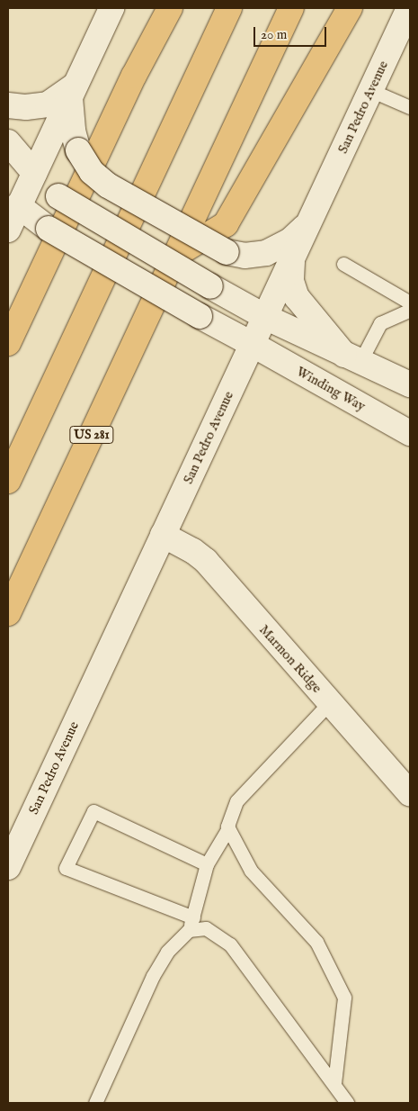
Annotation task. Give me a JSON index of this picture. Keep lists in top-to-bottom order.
{
  "streets": {
    "highway": ["US 281"],
    "main road": ["San Pedro Avenue", "Winding Way", "Marmon Ridge"]
  },
  "crossings": [
    ["San Pedro Avenue", "Winding Way"],
    ["San Pedro Avenue", "Marmon Ridge"]
  ],
  "scale_bar": "20 m"
}
